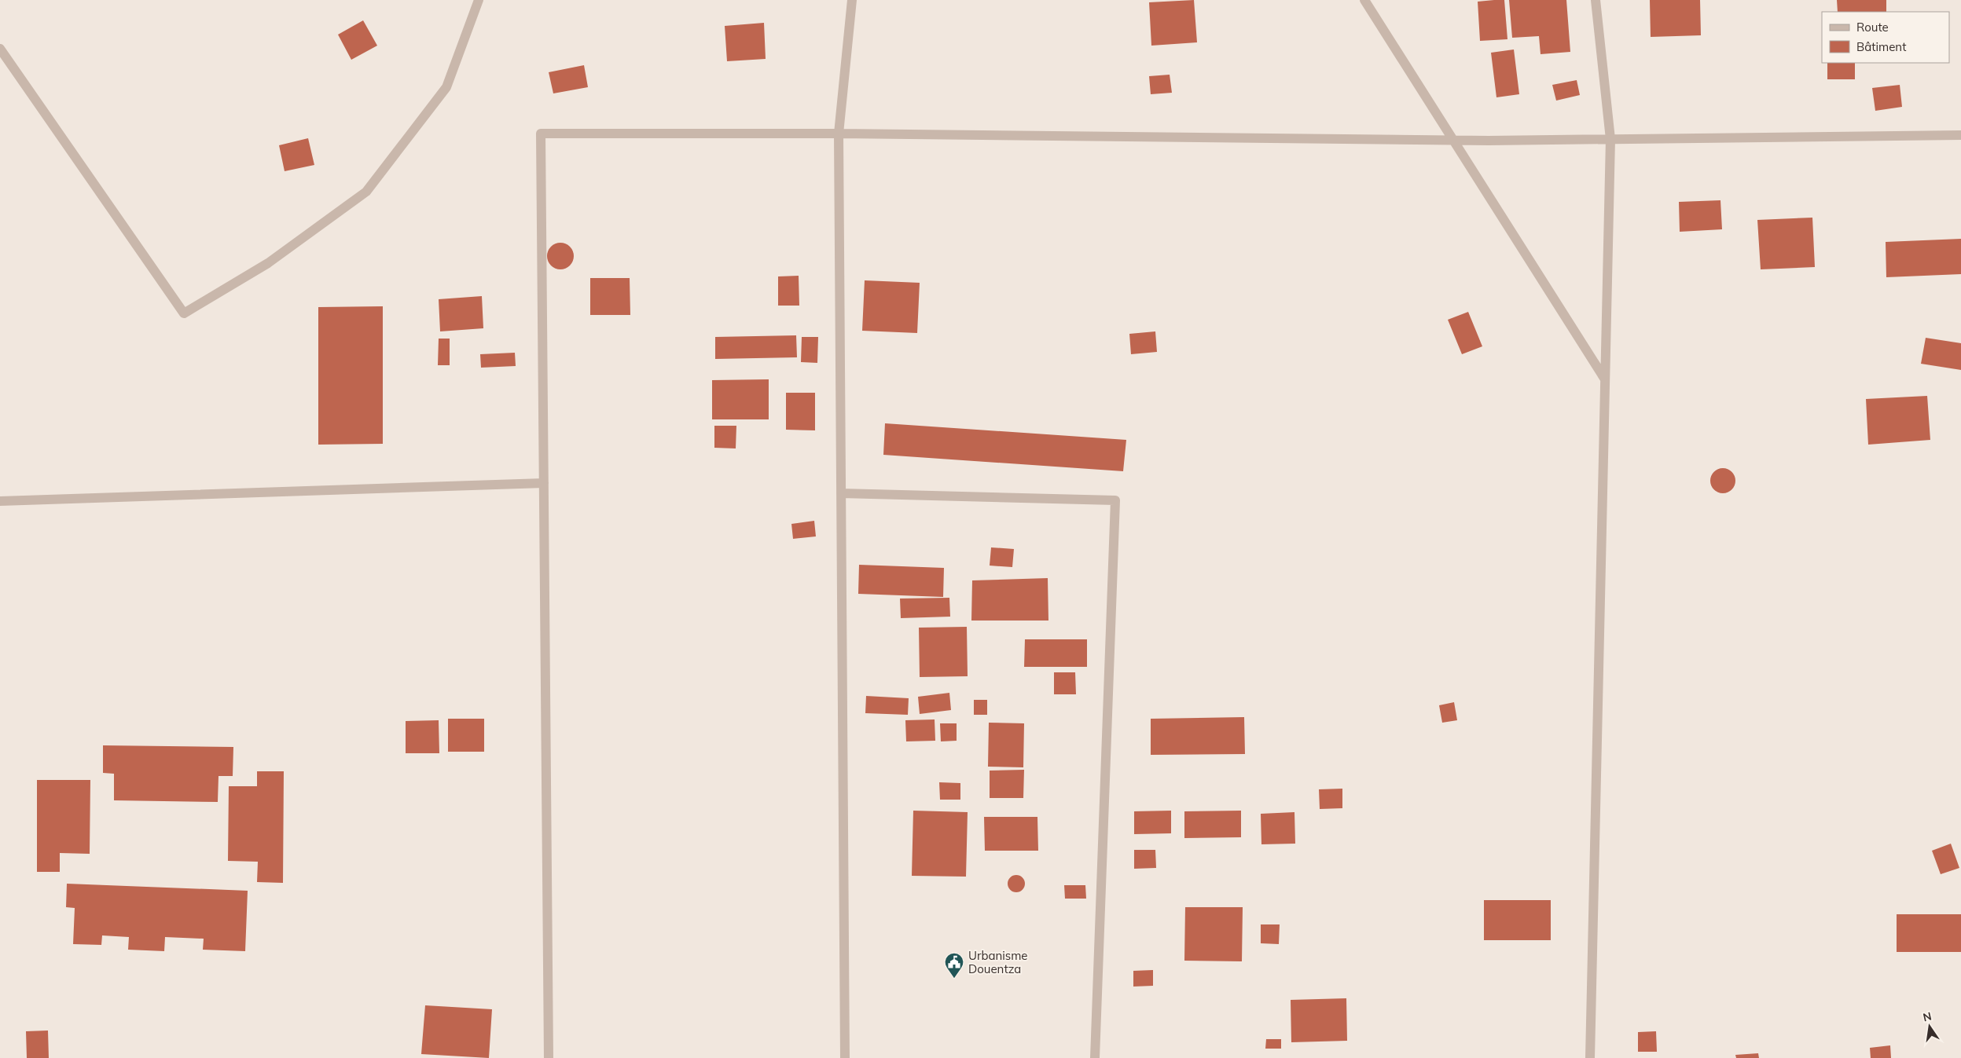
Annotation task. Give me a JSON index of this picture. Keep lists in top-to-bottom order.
{
  "places": {
    "public building": ["Urbanisme Douentza"]
  },
  "legend": ["Route", "Bâtiment"],
  "north": "top"
}
